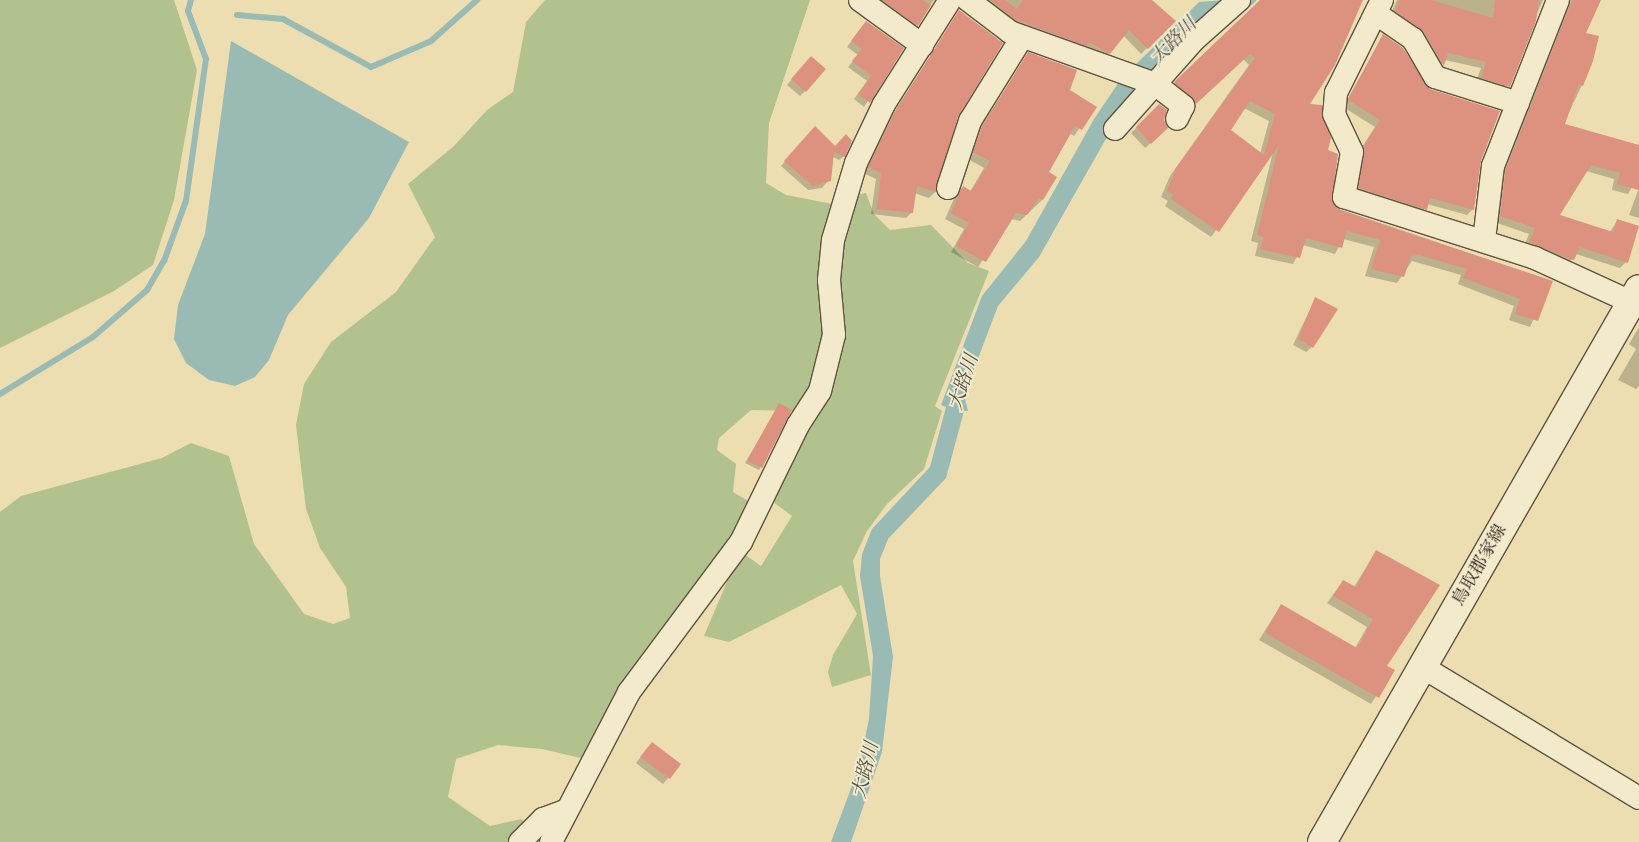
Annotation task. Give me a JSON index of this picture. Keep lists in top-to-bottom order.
{
  "streets": {
    "main road": ["鳥取郡家線"]
  },
  "water": ["大路川"]
}
